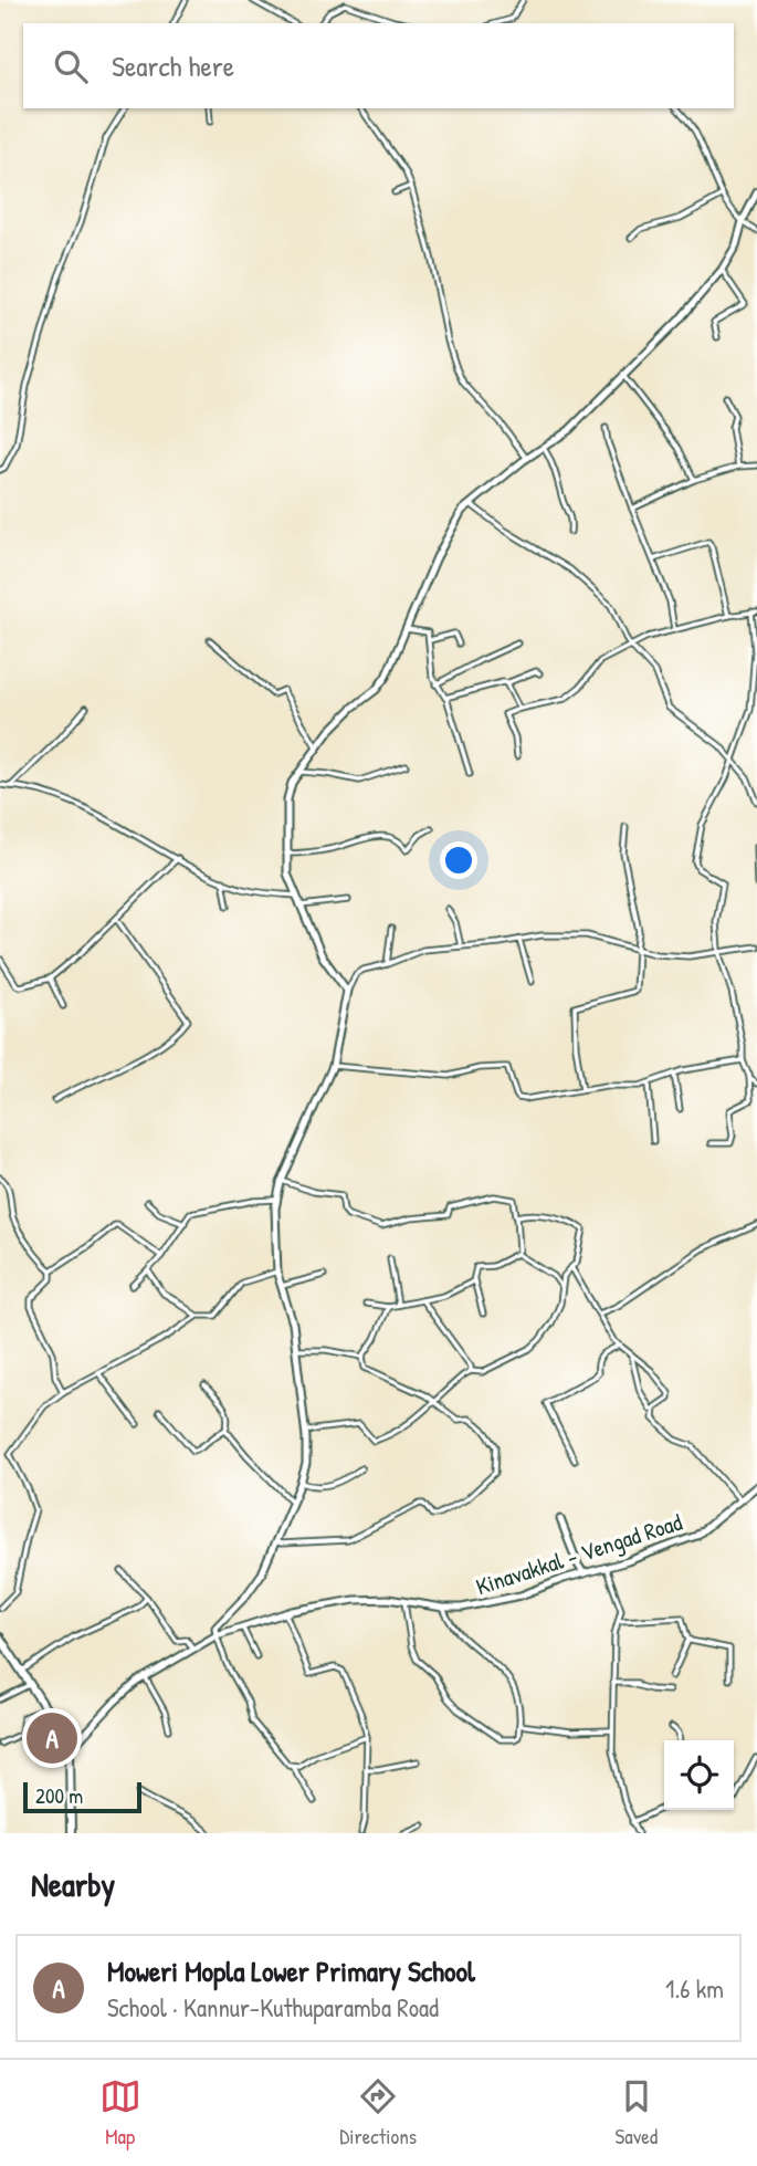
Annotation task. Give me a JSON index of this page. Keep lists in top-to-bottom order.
{
  "streets": {
    "main road": ["Kinavakkal - Vengad Road"]
  },
  "scale_bar": "200 m",
  "page": {
    "search": "Search here",
    "pins": "A",
    "scale": "200 m",
    "heading": "Nearby",
    "list": [
      {
        "mark": "A",
        "name": "Moweri Mopla Lower Primary School",
        "note": "School · Kannur-Kuthuparamba Road",
        "value": "1.6 km"
      }
    ],
    "nav": ["Map", "Directions", "Saved"]
  }
}
